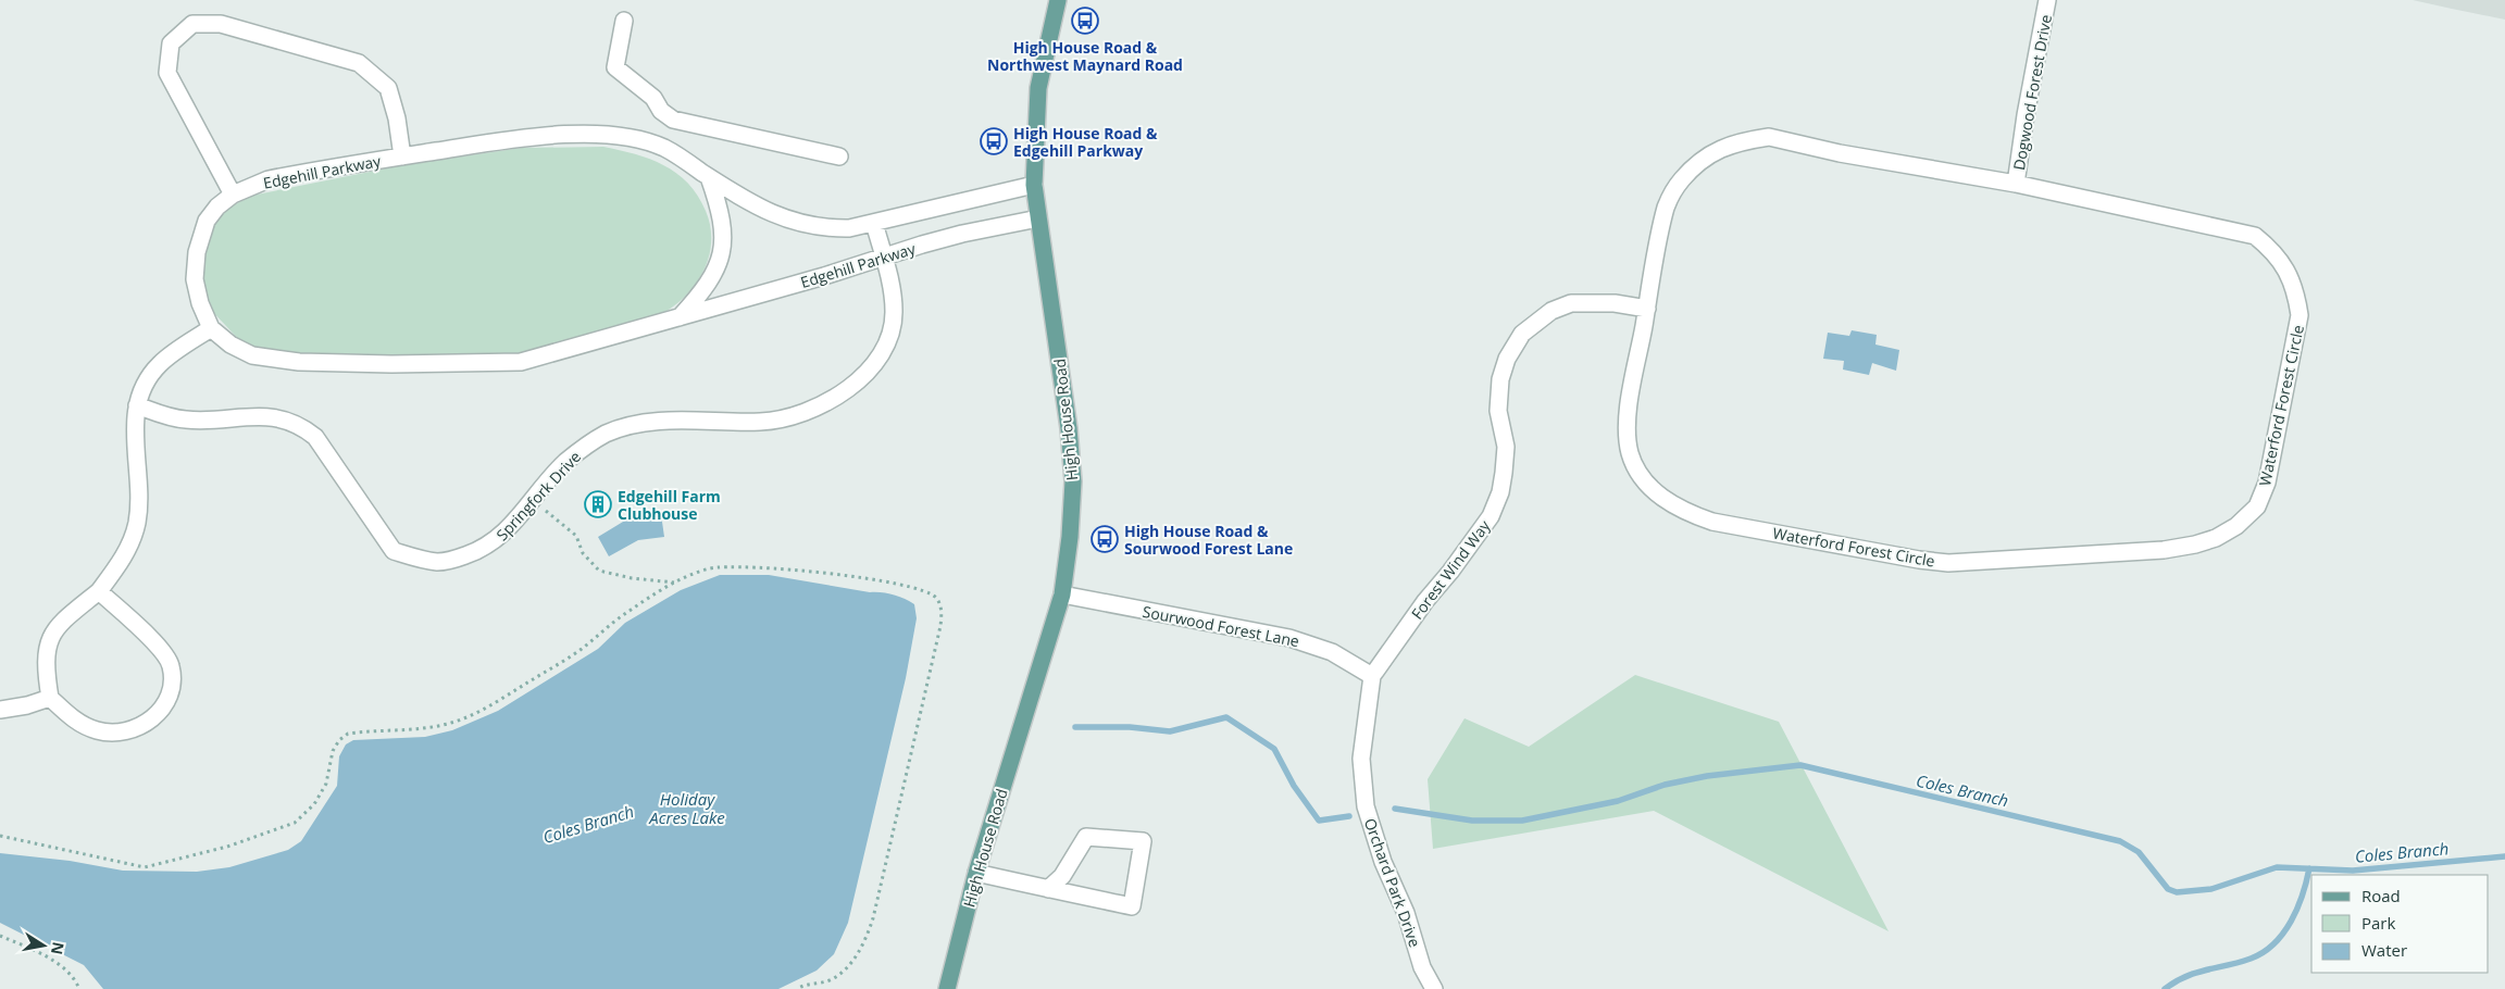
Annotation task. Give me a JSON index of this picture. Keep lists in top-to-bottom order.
{
  "streets": {
    "main road": ["High House Road"],
    "street": [
      "Dogwood Forest Drive",
      "Edgehill Parkway",
      "Waterford Forest Circle",
      "Springfork Drive",
      "Forest Wind Way",
      "Sourwood Forest Lane",
      "Orchard Park Drive"
    ]
  },
  "crossings": [
    ["Dogwood Forest Drive", "Waterford Forest Circle"],
    ["Edgehill Parkway", "High House Road"],
    ["Edgehill Parkway", "Springfork Drive"],
    ["Waterford Forest Circle", "Forest Wind Way"],
    ["High House Road", "Sourwood Forest Lane"],
    ["Forest Wind Way", "Sourwood Forest Lane"],
    ["Forest Wind Way", "Orchard Park Drive"],
    ["Sourwood Forest Lane", "Orchard Park Drive"]
  ],
  "water": ["Coles Branch", "Holiday Acres Lake"],
  "places": {
    "bus stop": ["High House Road & Northwest Maynard Road", "High House Road & Edgehill Parkway", "High House Road & Sourwood Forest Lane"],
    "building": ["Edgehill Farm Clubhouse"]
  },
  "legend": ["Road", "Park", "Water"],
  "north": "right"
}
